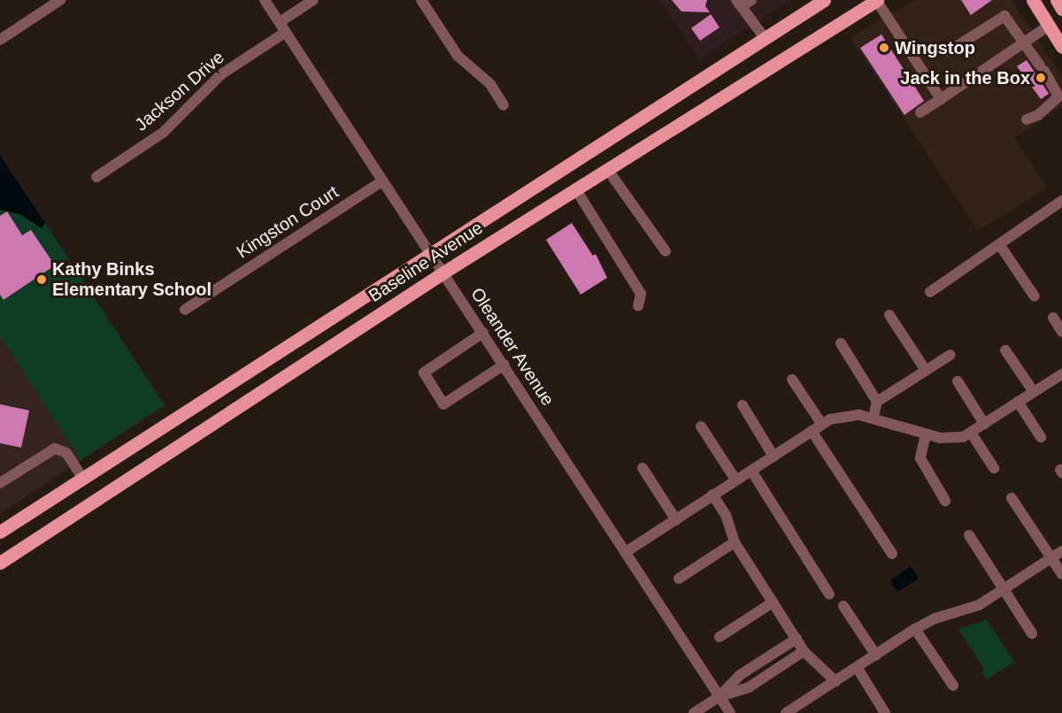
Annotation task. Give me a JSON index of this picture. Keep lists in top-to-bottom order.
{
  "streets": {
    "main road": ["Baseline Avenue"],
    "street": ["Jackson Drive", "Kingston Court", "Oleander Avenue"]
  },
  "crossings": [
    ["Jackson Drive", "Oleander Avenue"],
    ["Kingston Court", "Oleander Avenue"],
    ["Baseline Avenue", "Oleander Avenue"]
  ],
  "places": ["Wingstop", "Jack in the Box", "Kathy Binks Elementary School"]
}
